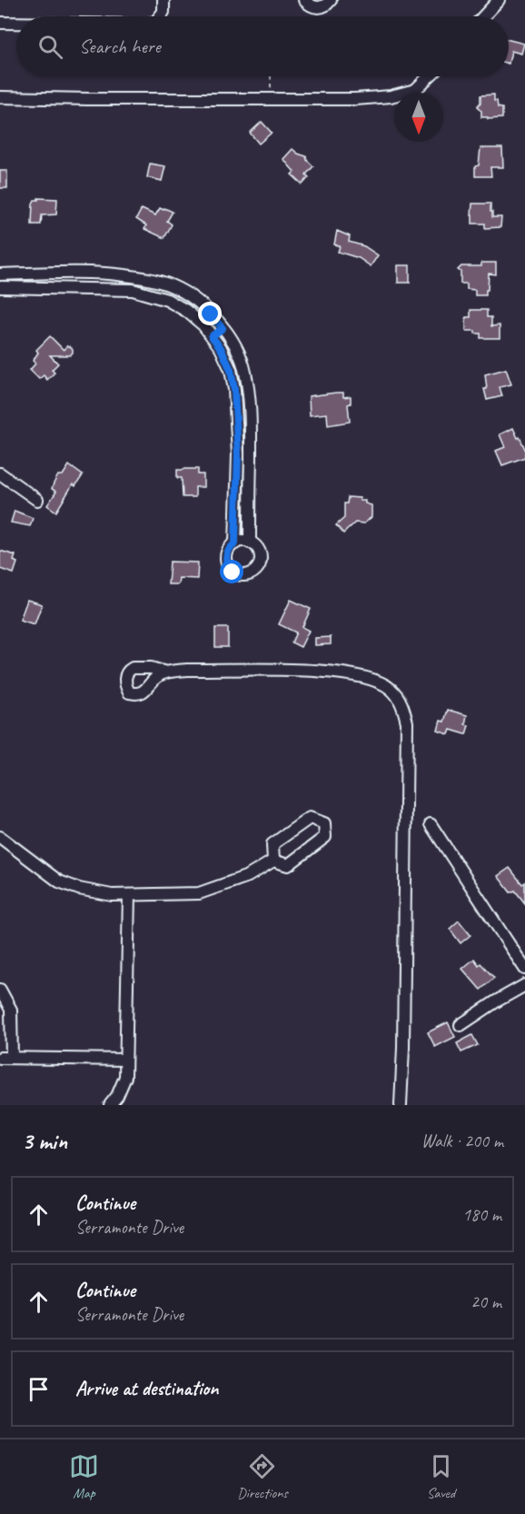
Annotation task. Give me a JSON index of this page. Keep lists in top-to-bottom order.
{
  "north": "bottom",
  "page": {
    "search": "Search here",
    "heading": ["3 min", "Walk · 200 m"],
    "list": [
      ["Continue", "Serramonte Drive", "180 m"],
      ["Continue", "Serramonte Drive", "20 m"],
      "Arrive at destination"
    ],
    "nav": ["Map", "Directions", "Saved"]
  }
}
